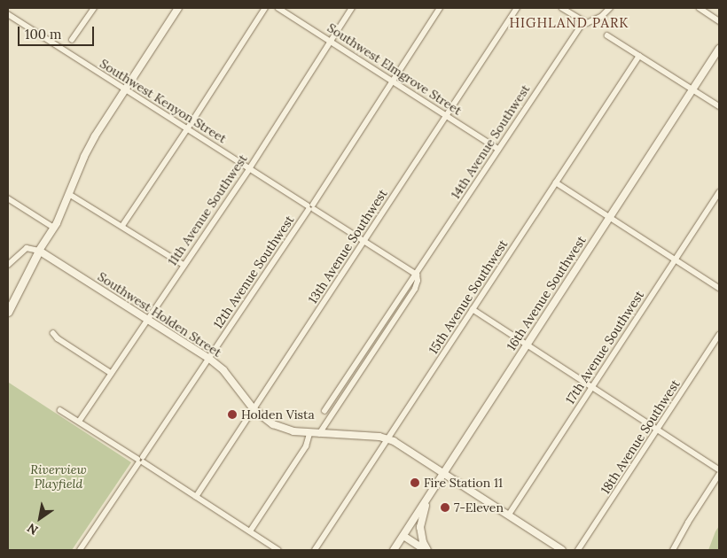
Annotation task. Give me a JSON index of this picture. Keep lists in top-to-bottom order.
{
  "streets": {
    "street": [
      "Southwest Elmgrove Street",
      "Southwest Kenyon Street",
      "14th Avenue Southwest",
      "11th Avenue Southwest",
      "13th Avenue Southwest",
      "12th Avenue Southwest",
      "16th Avenue Southwest",
      "15th Avenue Southwest",
      "Southwest Holden Street",
      "17th Avenue Southwest",
      "18th Avenue Southwest"
    ]
  },
  "crossings": [
    ["Southwest Elmgrove Street", "14th Avenue Southwest"],
    ["Southwest Elmgrove Street", "11th Avenue Southwest"],
    ["Southwest Elmgrove Street", "13th Avenue Southwest"],
    ["Southwest Elmgrove Street", "12th Avenue Southwest"],
    ["Southwest Kenyon Street", "14th Avenue Southwest"],
    ["Southwest Kenyon Street", "11th Avenue Southwest"],
    ["Southwest Kenyon Street", "13th Avenue Southwest"],
    ["Southwest Kenyon Street", "12th Avenue Southwest"],
    ["14th Avenue Southwest", "Southwest Holden Street"],
    ["11th Avenue Southwest", "Southwest Holden Street"],
    ["13th Avenue Southwest", "Southwest Holden Street"],
    ["12th Avenue Southwest", "Southwest Holden Street"],
    ["16th Avenue Southwest", "Southwest Holden Street"],
    ["15th Avenue Southwest", "Southwest Holden Street"],
    ["Southwest Holden Street", "17th Avenue Southwest"]
  ],
  "districts": ["HIGHLAND PARK"],
  "parks": ["Riverview Playfield"],
  "places": ["Holden Vista", "Fire Station 11", "7-Eleven"],
  "scale_bar": "100 m",
  "north": "bottom left"
}
